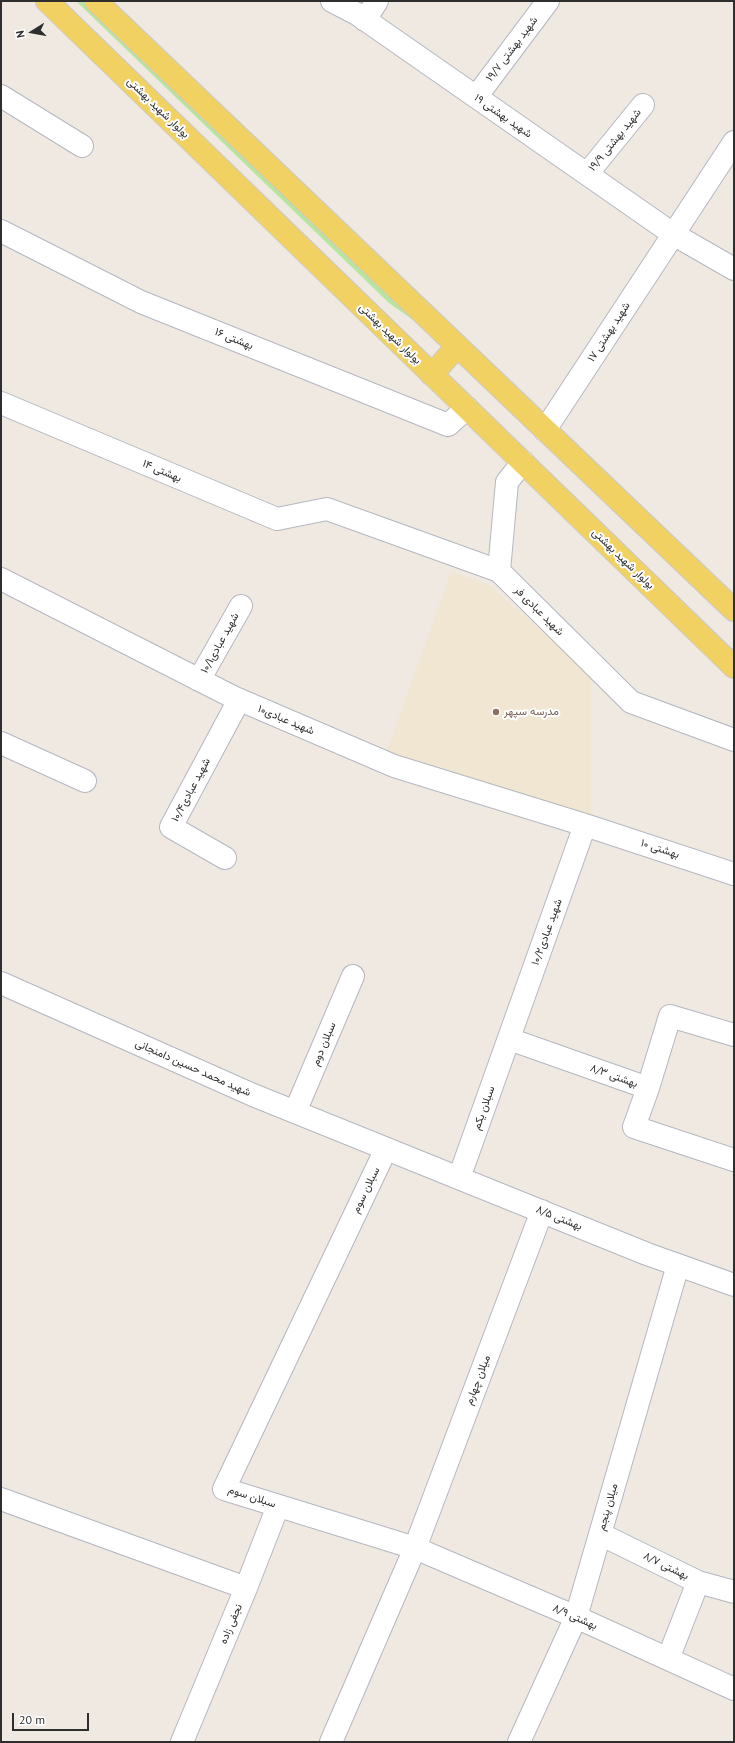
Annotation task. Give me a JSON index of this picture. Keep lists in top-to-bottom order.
{
  "streets": {
    "main road": ["بولوار شهید بهشتی"],
    "street": [
      "شهید بهشتی ۱۹/۷",
      "شهید بهشتی ۱۹",
      "شهید بهشتی ۱۹/۹",
      "شهید بهشتی ۱۷",
      "بهشتی ۱۶",
      "بهشتی ۱۴",
      "شهید عبادی فر",
      "شهید عبادی۱۰/۱",
      "شهید عبادی۱۰",
      "شهید عبادی۱۰/۴",
      "بهشتی ۱۰",
      "شهید عبادی۱۰/۲",
      "سبلان دوم",
      "شهید محمد حسین دامنجانی",
      "بهشتی ۸/۳",
      "سبلان یکم",
      "سبلان سوم",
      "بهشتی ۸/۵",
      "میلان چهارم",
      "میلان پنجم",
      "بهشتی ۸/۷",
      "بهشتی ۸/۹",
      "نجفی زاده"
    ]
  },
  "crossings": [
    ["شهید بهشتی ۱۹/۷", "شهید بهشتی ۱۹"],
    ["بولوار شهید بهشتی", "بهشتی ۱۶"],
    ["شهید بهشتی ۱۹", "شهید بهشتی ۱۹/۹"],
    ["شهید بهشتی ۱۹", "شهید بهشتی ۱۷"],
    ["بهشتی ۱۴", "شهید عبادی فر"],
    ["شهید عبادی۱۰/۱", "شهید عبادی۱۰"],
    ["شهید عبادی۱۰", "شهید عبادی۱۰/۴"],
    ["شهید عبادی۱۰", "بهشتی ۱۰"],
    ["شهید عبادی۱۰", "شهید عبادی۱۰/۲"],
    ["بهشتی ۱۰", "شهید عبادی۱۰/۲"],
    ["شهید عبادی۱۰/۲", "بهشتی ۸/۳"],
    ["شهید عبادی۱۰/۲", "سبلان یکم"],
    ["سبلان دوم", "شهید محمد حسین دامنجانی"],
    ["شهید محمد حسین دامنجانی", "سبلان سوم"],
    ["شهید محمد حسین دامنجانی", "بهشتی ۸/۵"],
    ["بهشتی ۸/۳", "سبلان یکم"],
    ["سبلان یکم", "بهشتی ۸/۵"],
    ["سبلان سوم", "بهشتی ۸/۵"],
    ["سبلان سوم", "میلان چهارم"],
    ["سبلان سوم", "بهشتی ۸/۹"],
    ["سبلان سوم", "نجفی زاده"],
    ["بهشتی ۸/۵", "میلان چهارم"],
    ["بهشتی ۸/۵", "میلان پنجم"],
    ["میلان چهارم", "بهشتی ۸/۹"],
    ["میلان پنجم", "بهشتی ۸/۷"],
    ["میلان پنجم", "بهشتی ۸/۹"]
  ],
  "places": ["مدرسه سپهر"],
  "scale_bar": "20 m",
  "north": "left"
}
